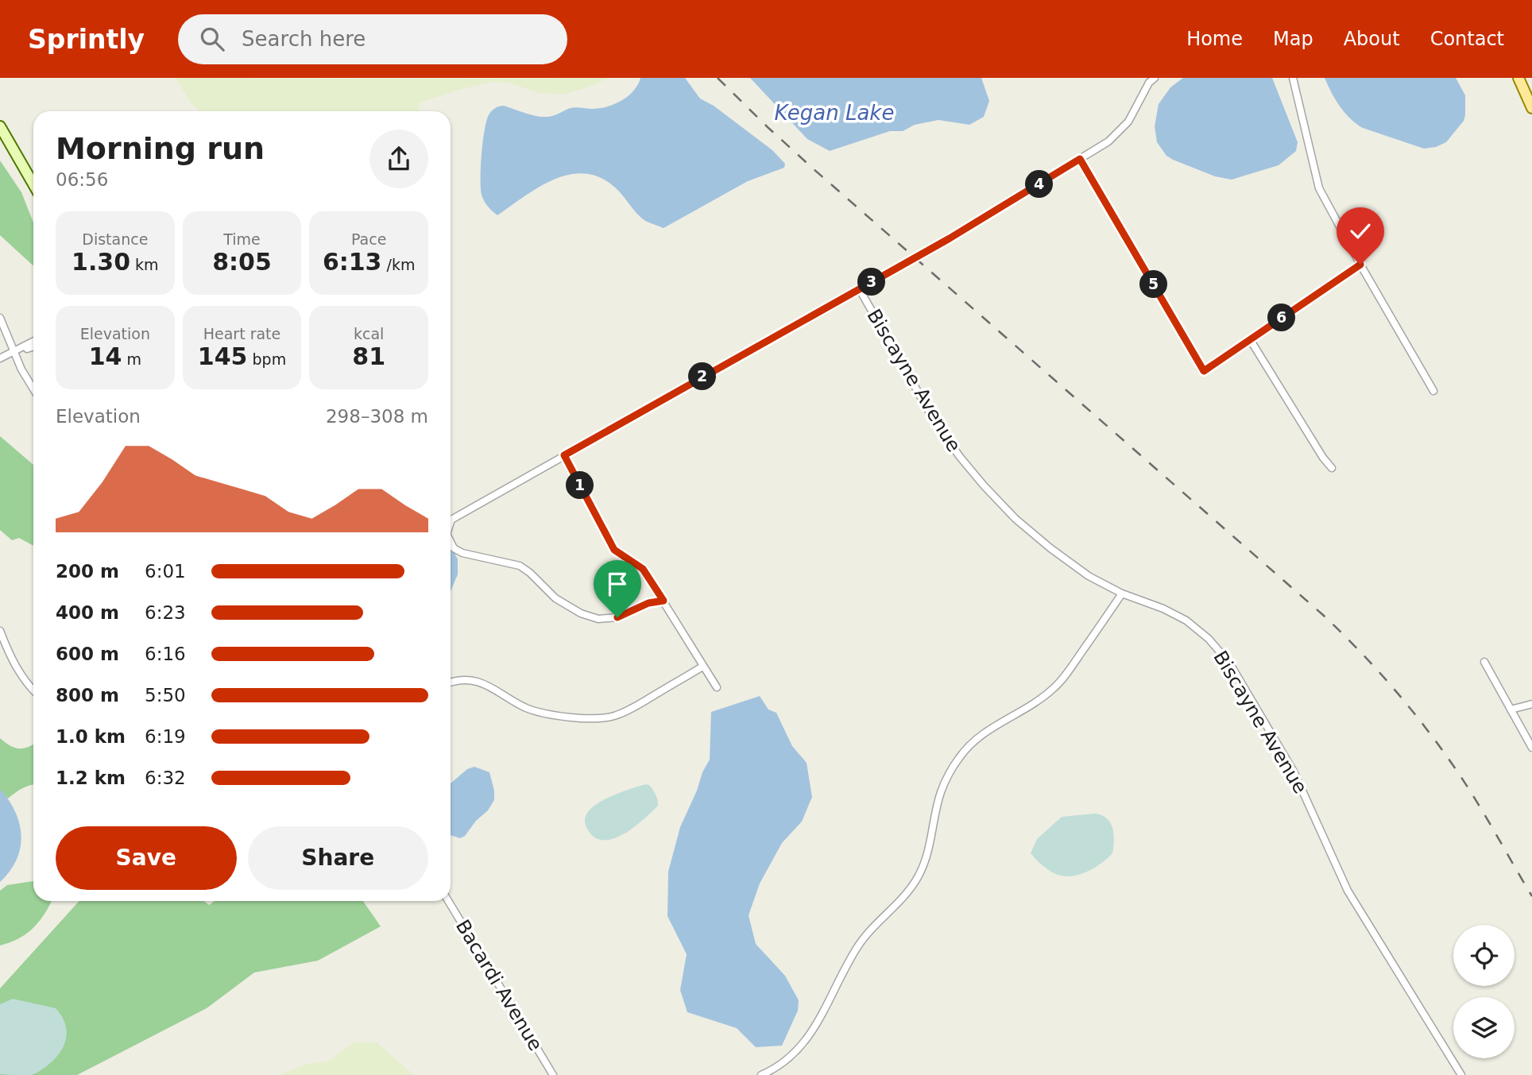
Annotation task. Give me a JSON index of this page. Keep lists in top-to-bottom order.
{
  "streets": {
    "street": ["Biscayne Avenue", "Bacardi Avenue"]
  },
  "water": ["Kegan Lake"],
  "page": {
    "header": "Sprintly",
    "search": "Search here",
    "nav": [
      "Home",
      "Map",
      "About",
      "Contact"
    ],
    "heading": ["Morning run", "06:56"],
    "pins": [
      "4",
      "3",
      "5",
      "6",
      "2",
      "1"
    ],
    "stats": [
      ["Distance", "1.30 km"],
      ["Time", "8:05"],
      ["Pace", "6:13 /km"],
      ["Elevation", "14 m"],
      ["Heart rate", "145 bpm"],
      ["kcal", "81"]
    ],
    "chart": ["Elevation", "298–308 m"],
    "list": [
      {
        "name": "200 m",
        "note": "6:01"
      },
      {
        "name": "400 m",
        "note": "6:23"
      },
      {
        "name": "600 m",
        "note": "6:16"
      },
      {
        "name": "800 m",
        "note": "5:50"
      },
      {
        "name": "1.0 km",
        "note": "6:19"
      },
      {
        "name": "1.2 km",
        "note": "6:32"
      }
    ],
    "buttons": ["Save", "Share"]
  }
}
